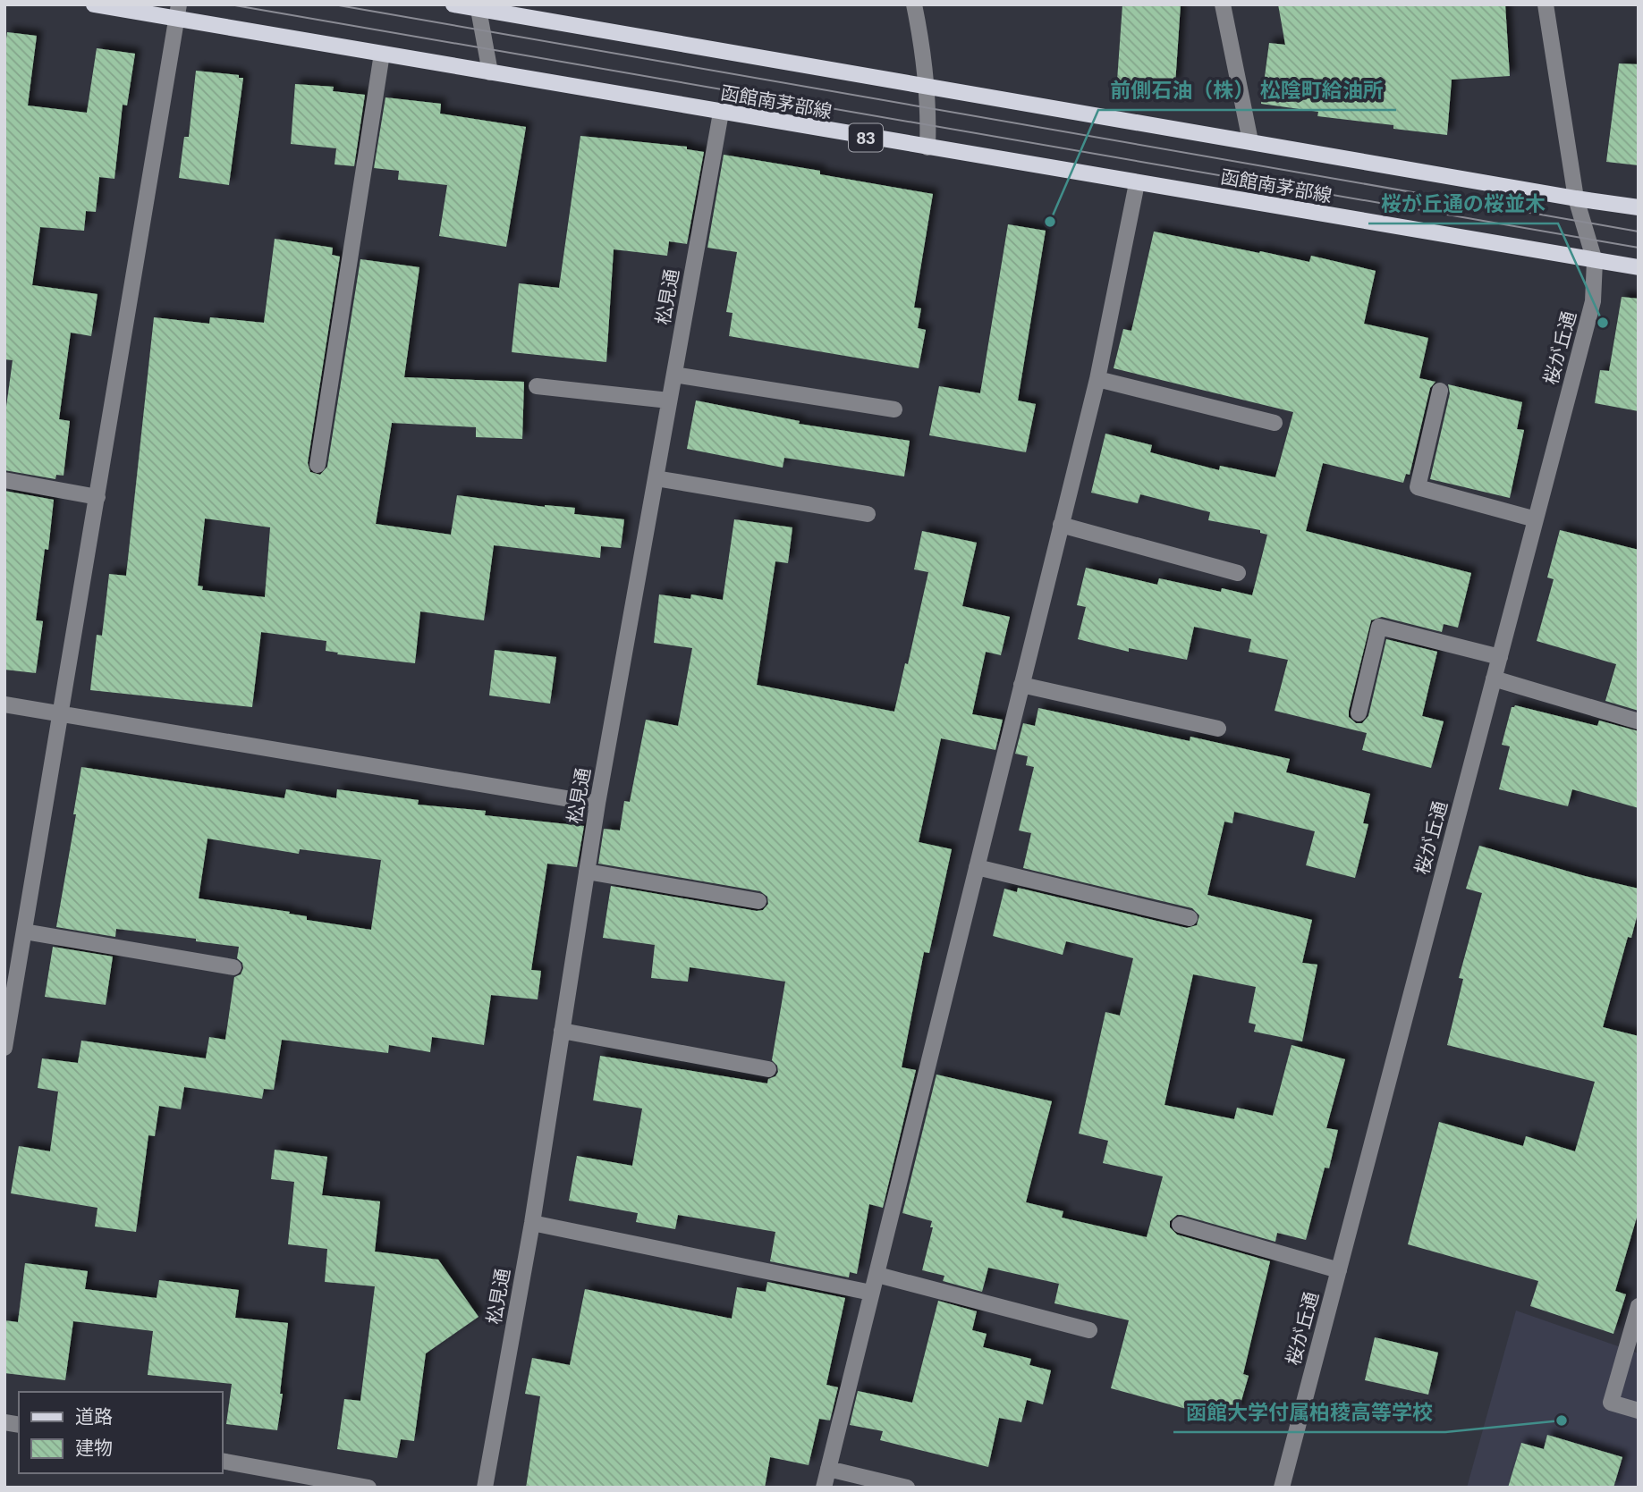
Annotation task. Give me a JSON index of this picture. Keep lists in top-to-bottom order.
{
  "streets": {
    "main road": ["函館南茅部線", "83"],
    "street": ["松見通", "桜が丘通"]
  },
  "crossings": [
    ["函館南茅部線", "松見通"],
    ["函館南茅部線", "桜が丘通"]
  ],
  "places": ["前側石油（株） 松陰町給油所", "桜が丘通の桜並木", "函館大学付属柏稜高等学校"],
  "legend": ["道路", "建物"]
}
